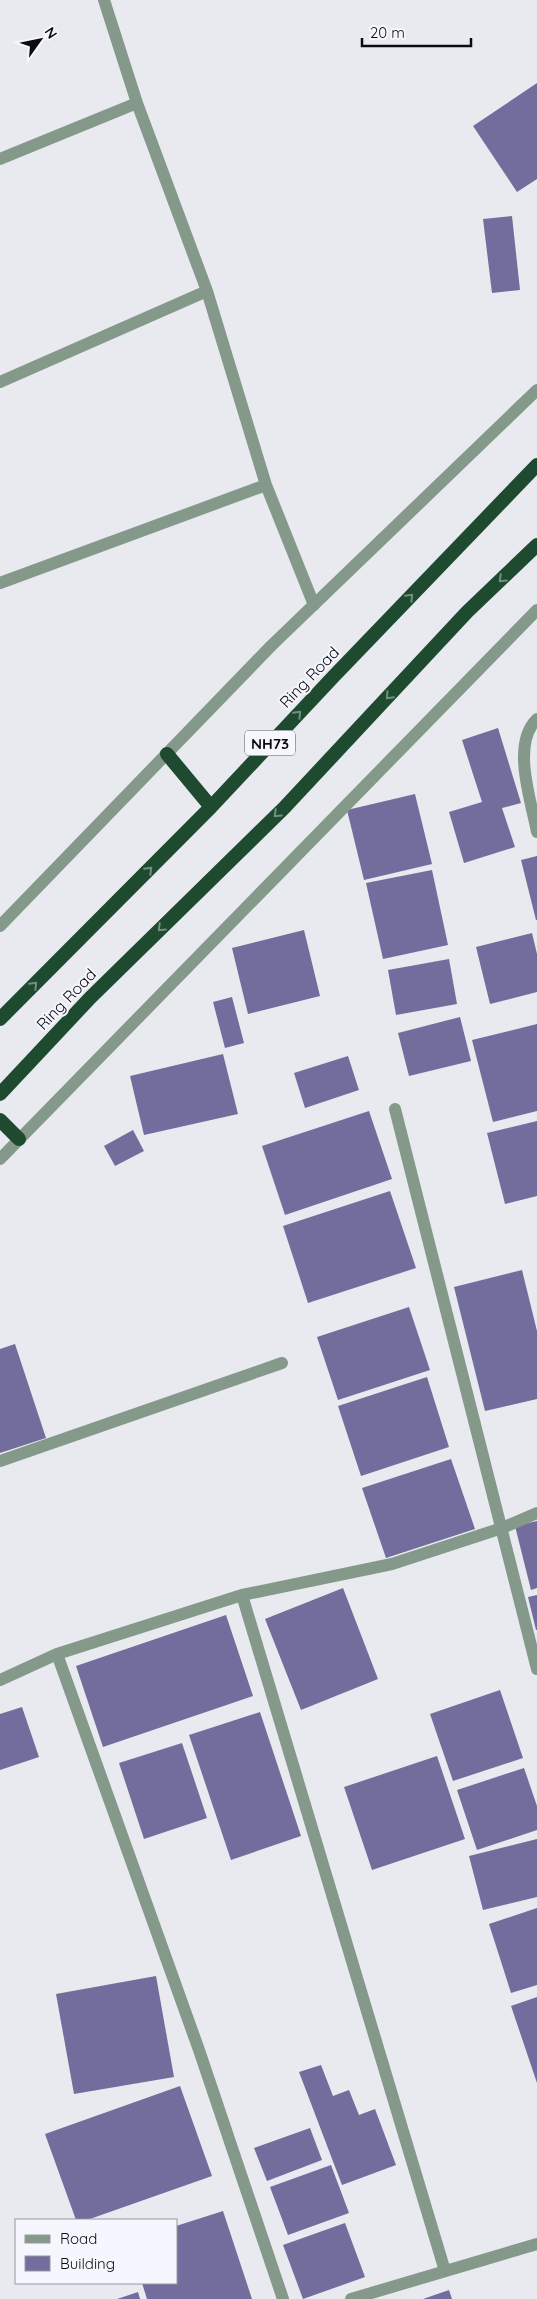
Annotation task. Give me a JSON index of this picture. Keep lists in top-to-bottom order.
{
  "streets": {
    "highway": ["Ring Road", "NH73"]
  },
  "legend": ["Road", "Building"],
  "scale_bar": "20 m",
  "north": "top right"
}
